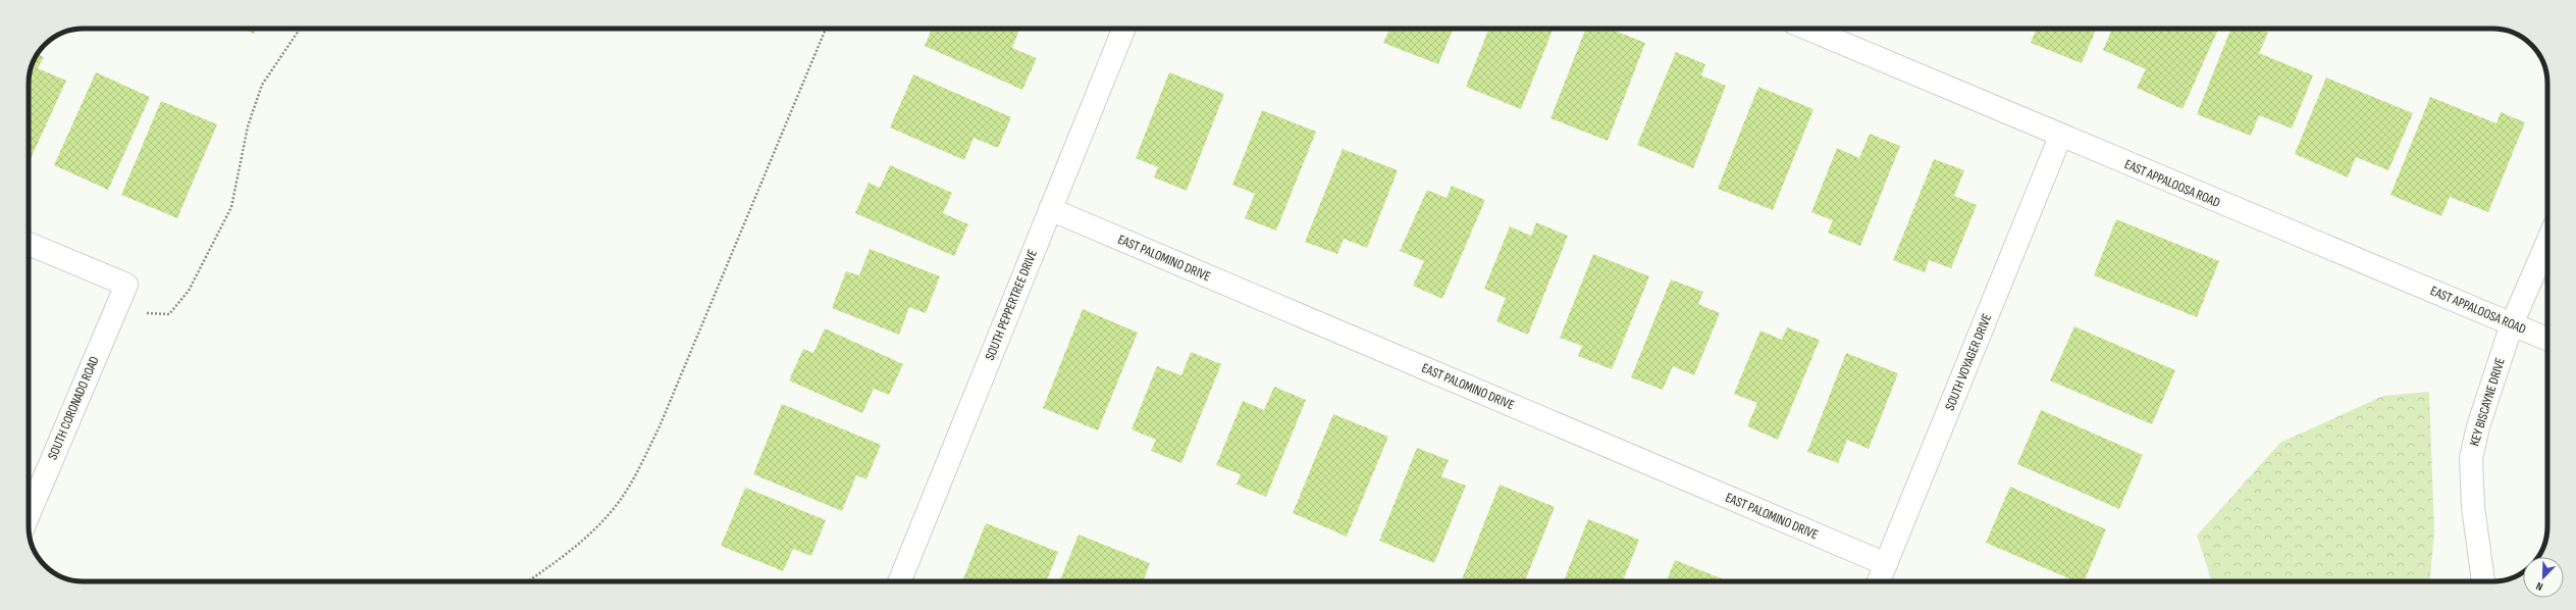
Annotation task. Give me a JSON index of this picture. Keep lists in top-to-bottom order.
{
  "streets": {
    "street": [
      "EAST APPALOOSA ROAD",
      "EAST PALOMINO DRIVE",
      "SOUTH PEPPERTREE DRIVE",
      "SOUTH VOYAGER DRIVE",
      "KEY BISCAYNE DRIVE",
      "SOUTH CORONADO ROAD"
    ]
  },
  "crossings": [
    ["EAST APPALOOSA ROAD", "SOUTH VOYAGER DRIVE"],
    ["EAST APPALOOSA ROAD", "KEY BISCAYNE DRIVE"],
    ["EAST PALOMINO DRIVE", "SOUTH PEPPERTREE DRIVE"],
    ["EAST PALOMINO DRIVE", "SOUTH VOYAGER DRIVE"]
  ],
  "north": "bottom left"
}
